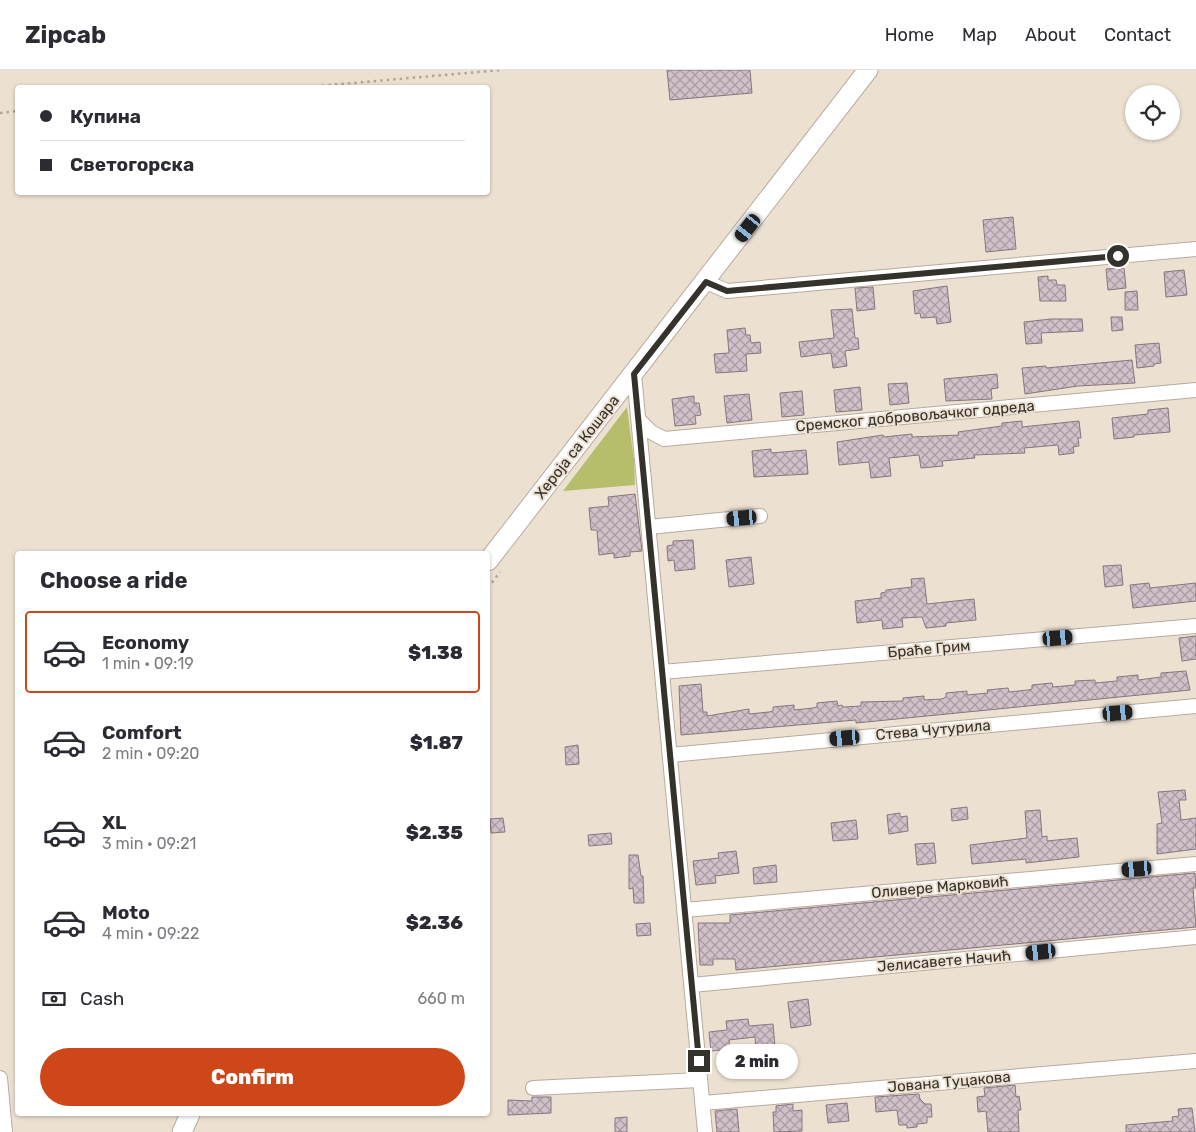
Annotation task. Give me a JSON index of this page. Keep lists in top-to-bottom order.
{
  "streets": {
    "street": [
      "Сремског добровољачког одреда",
      "Хероја са Кошара",
      "Браће Грим",
      "Стева Чутурила",
      "Оливере Марковић",
      "Јелисавете Начић",
      "Јована Туцакова"
    ]
  },
  "page": {
    "header": "Zipcab",
    "nav": [
      "Home",
      "Map",
      "About",
      "Contact"
    ],
    "banner": ["Купина", "Светогорска"],
    "heading": "Choose a ride",
    "list": [
      {
        "name": "Economy",
        "note": "1 min · 09:19",
        "value": "$1.38"
      },
      {
        "name": "Comfort",
        "note": "2 min · 09:20",
        "value": "$1.87"
      },
      {
        "name": "XL",
        "note": "3 min · 09:21",
        "value": "$2.35"
      },
      {
        "name": "Moto",
        "note": "4 min · 09:22",
        "value": "$2.36"
      }
    ],
    "pay": ["Cash", "660 m"],
    "buttons": "Confirm",
    "bubble": "2 min"
  }
}
